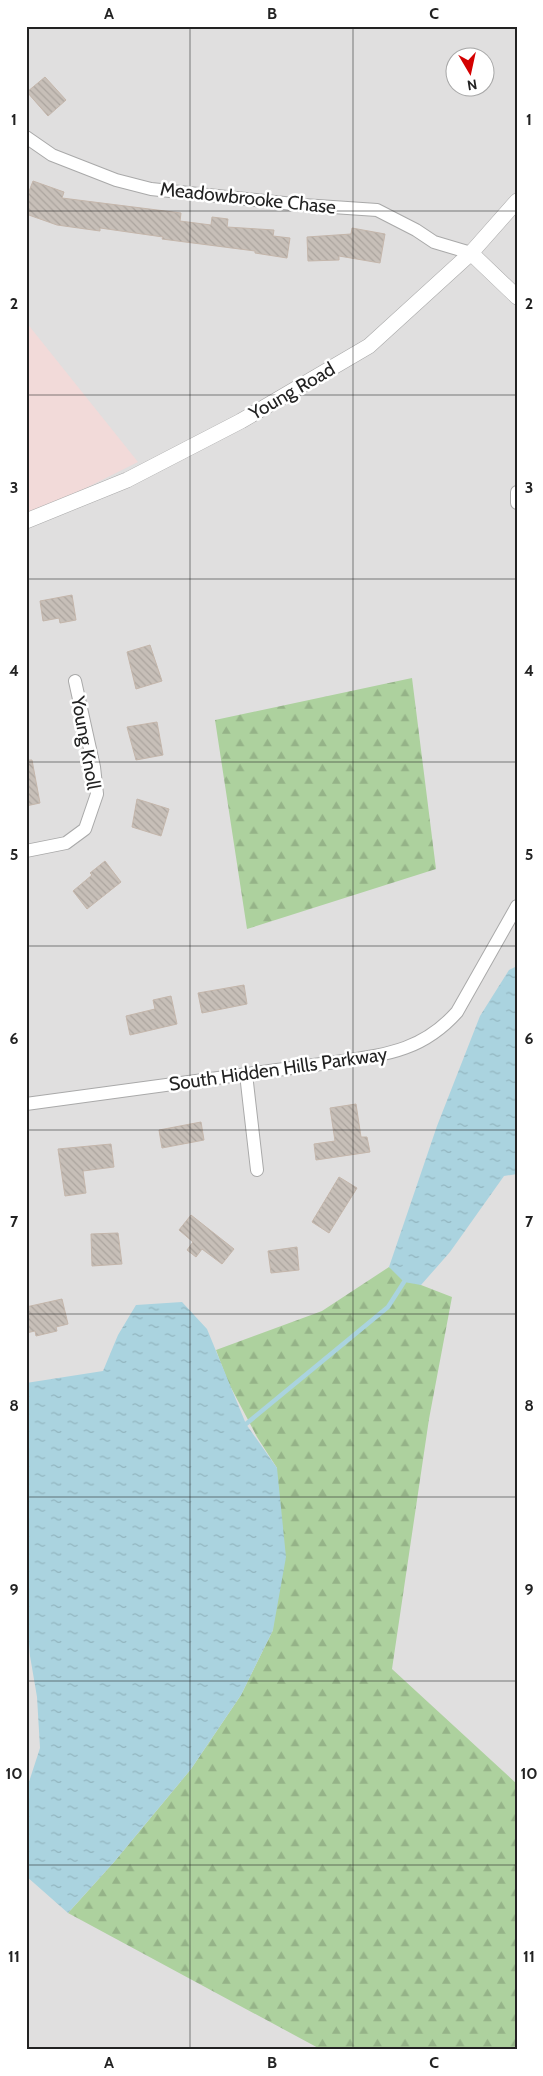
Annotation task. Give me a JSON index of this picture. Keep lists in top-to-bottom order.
{
  "streets": {
    "street": [
      "Meadowbrooke Chase",
      "Young Road",
      "Young Knoll",
      "South Hidden Hills Parkway"
    ]
  },
  "crossings": [
    ["Meadowbrooke Chase", "Young Road"]
  ],
  "north": "bottom",
  "grid": {
    "columns": ["A", "B", "C"],
    "rows": [
      "1",
      "2",
      "3",
      "4",
      "5",
      "6",
      "7",
      "8",
      "9",
      "10",
      "11"
    ]
  }
}
